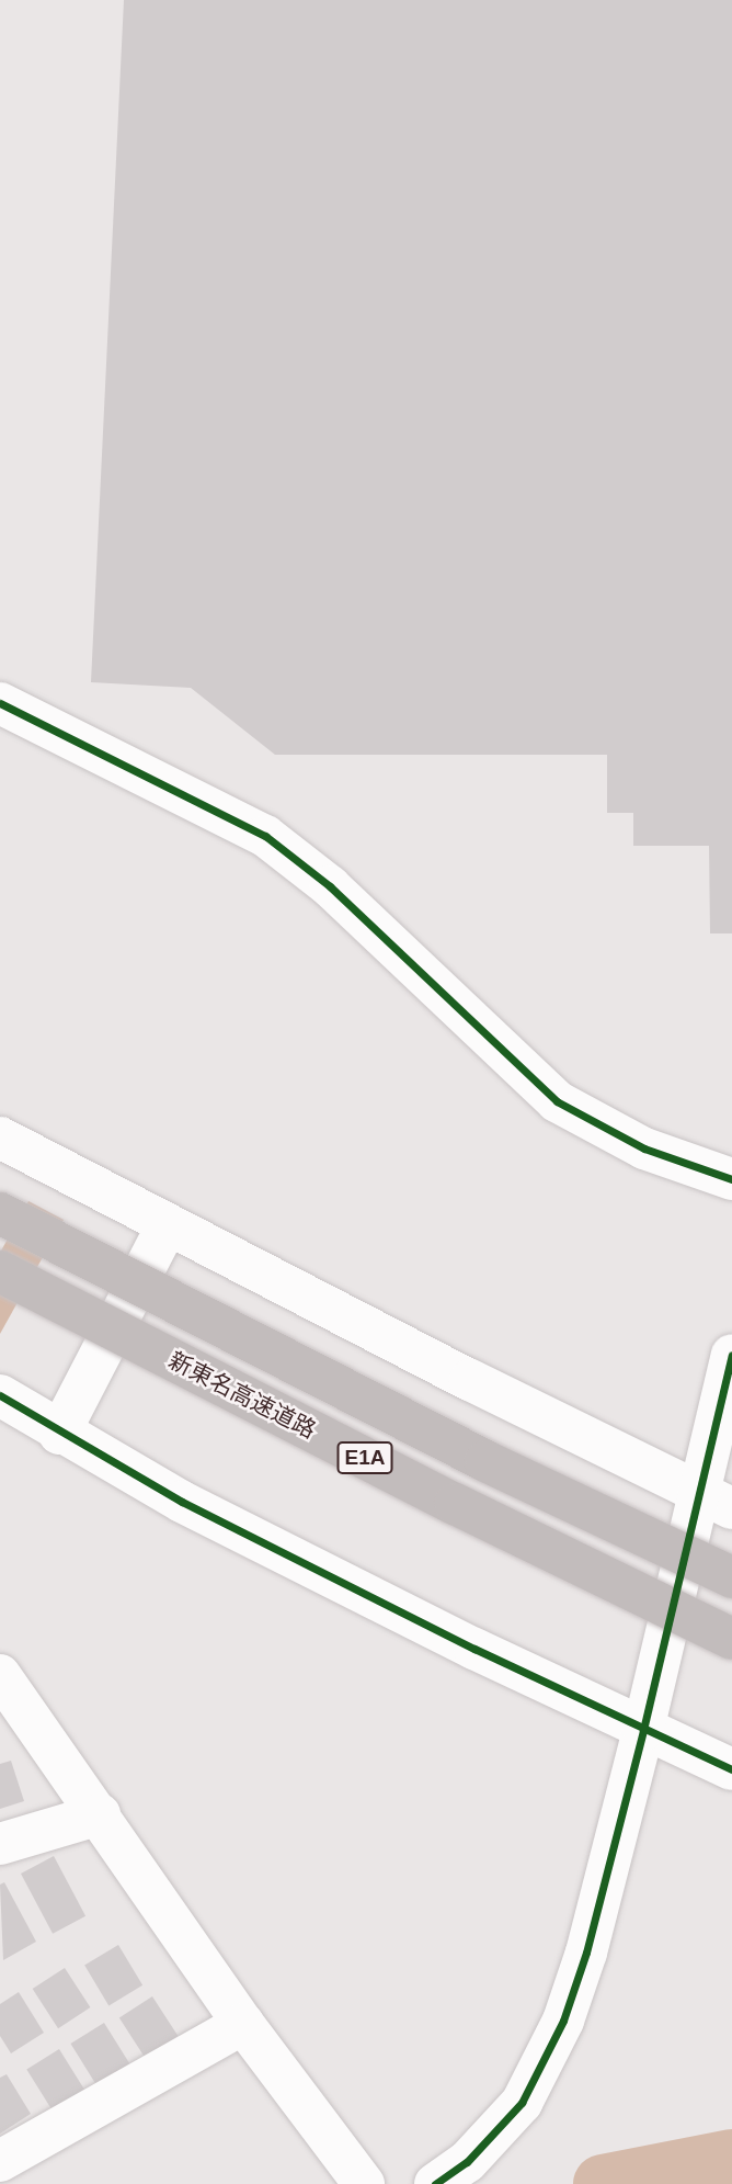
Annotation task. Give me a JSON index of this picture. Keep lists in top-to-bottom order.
{
  "streets": {
    "highway": ["新東名高速道路", "E1A"]
  }
}
